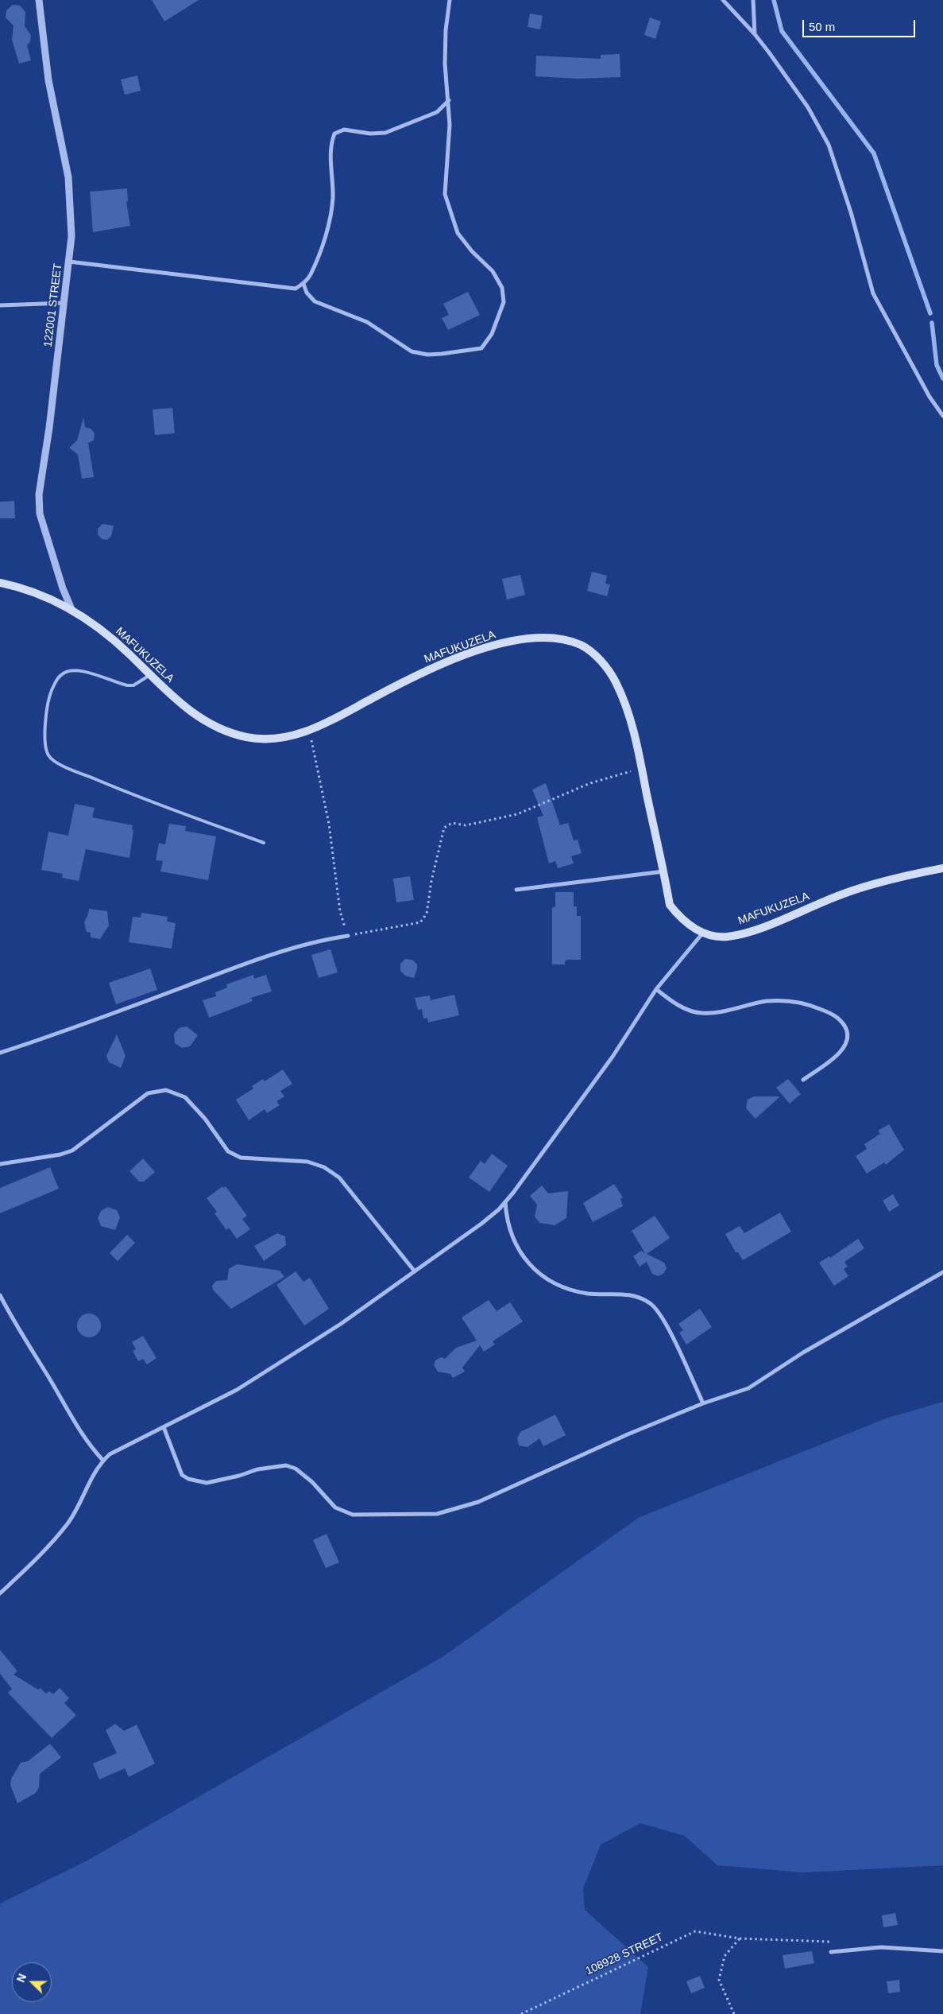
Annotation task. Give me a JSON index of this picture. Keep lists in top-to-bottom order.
{
  "streets": {
    "main road": ["MAFUKUZELA"],
    "street": ["122001 STREET"],
    "path": ["108928 STREET"]
  },
  "crossings": [
    ["122001 STREET", "MAFUKUZELA"]
  ],
  "scale_bar": "50 m",
  "north": "left"
}
